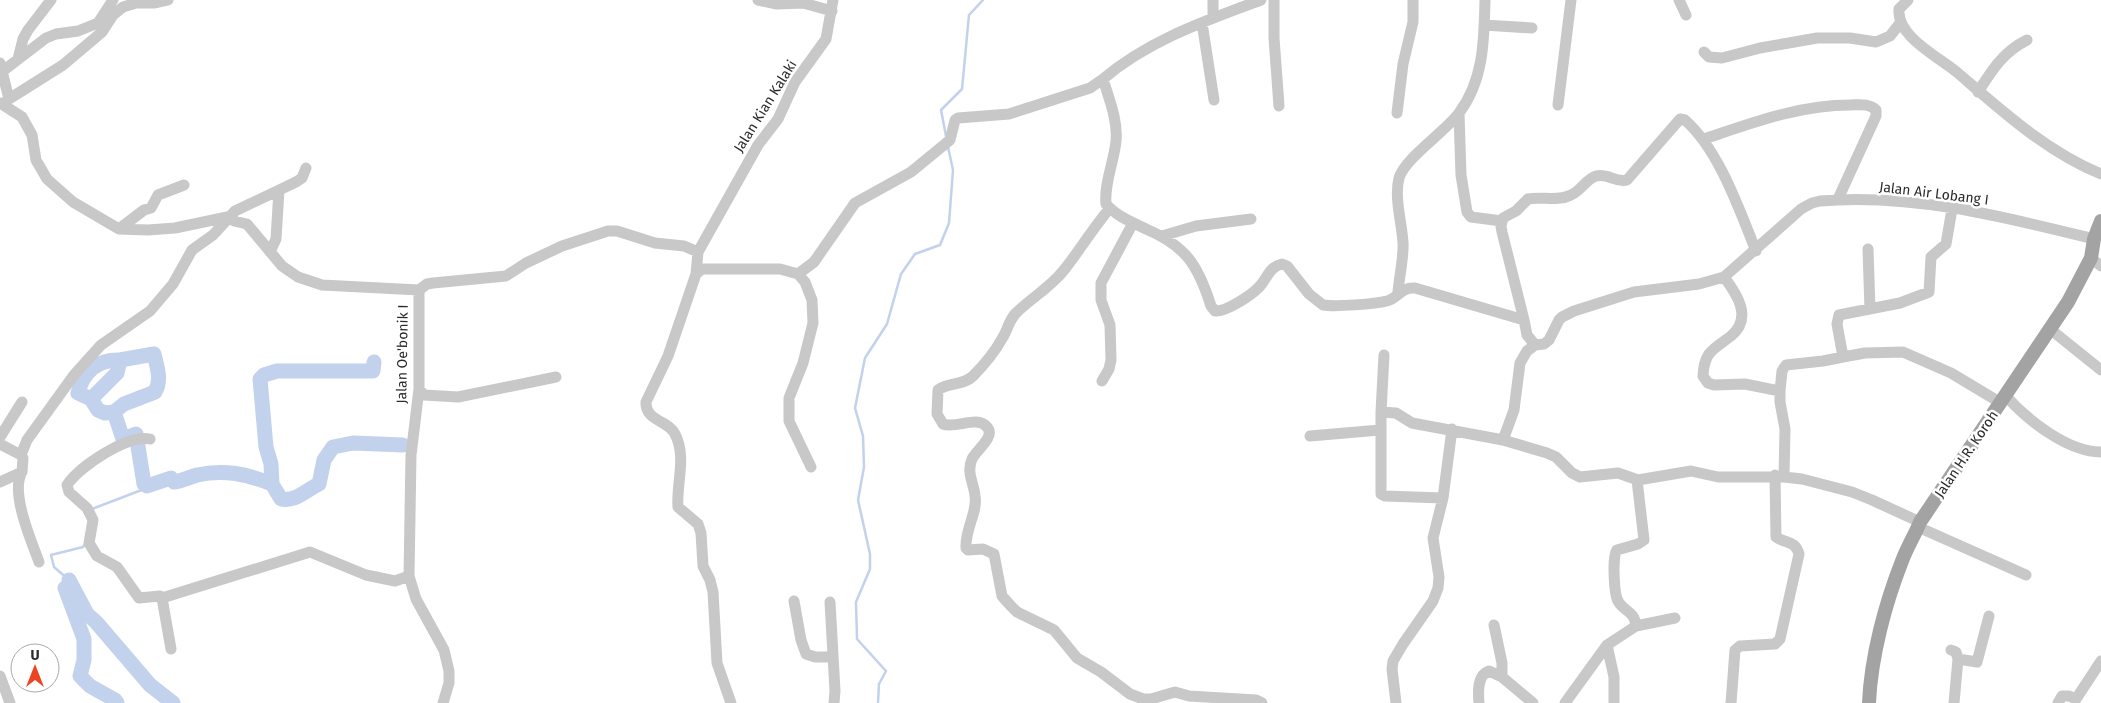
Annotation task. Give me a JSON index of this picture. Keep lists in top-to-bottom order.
{
  "streets": {
    "main road": ["Jalan H.R. Koroh"],
    "street": ["Jalan Kian Kalaki", "Jalan Air Lobang I", "Jalan Oe'bonik I"]
  },
  "crossings": [
    ["Jalan Kian Kalaki", "Jalan Oe'bonik I"],
    ["Jalan Air Lobang I", "Jalan H.R. Koroh"]
  ],
  "north": "top"
}
